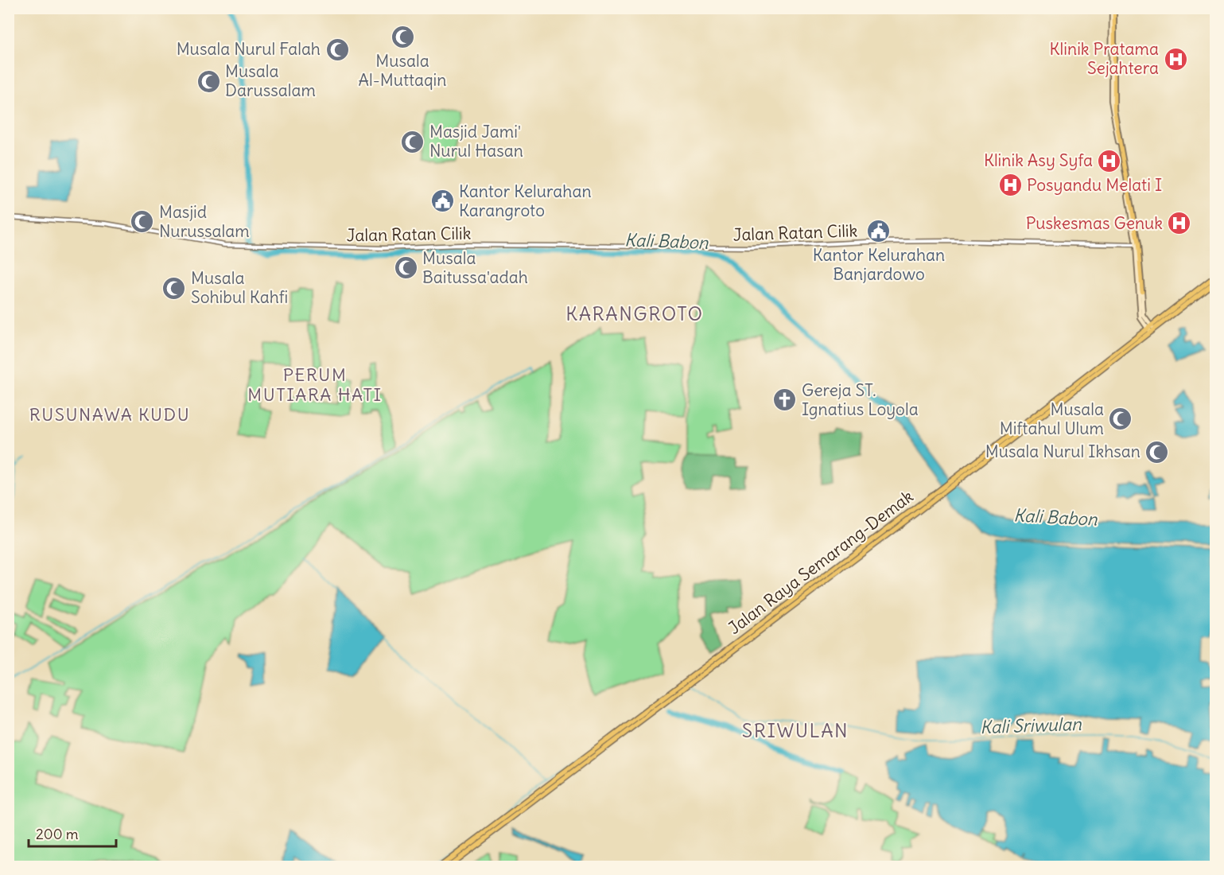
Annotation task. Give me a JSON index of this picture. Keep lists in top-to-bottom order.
{
  "streets": {
    "highway": ["Jalan Raya Semarang-Demak"],
    "street": ["Jalan Ratan Cilik"]
  },
  "districts": [
    "KARANGROTO",
    "PERUM MUTIARA HATI",
    "RUSUNAWA KUDU",
    "SRIWULAN"
  ],
  "water": ["Kali Babon", "Kali Sriwulan"],
  "places": {
    "mosque": [
      "Musala Al-Muttaqin",
      "Musala Nurul Falah",
      "Musala Darussalam",
      "Masjid Jami' Nurul Hasan",
      "Masjid Nurussalam",
      "Musala Baitussa'adah",
      "Musala Sohibul Kahfi",
      "Musala Miftahul Ulum",
      "Musala Nurul Ikhsan"
    ],
    "hospital": [
      "Klinik Pratama Sejahtera",
      "Klinik Asy Syfa",
      "Posyandu Melati I",
      "Puskesmas Genuk"
    ],
    "public building": ["Kantor Kelurahan Karangroto", "Kantor Kelurahan Banjardowo"],
    "church": ["Gereja ST. Ignatius Loyola"]
  },
  "scale_bar": "200 m"
}
